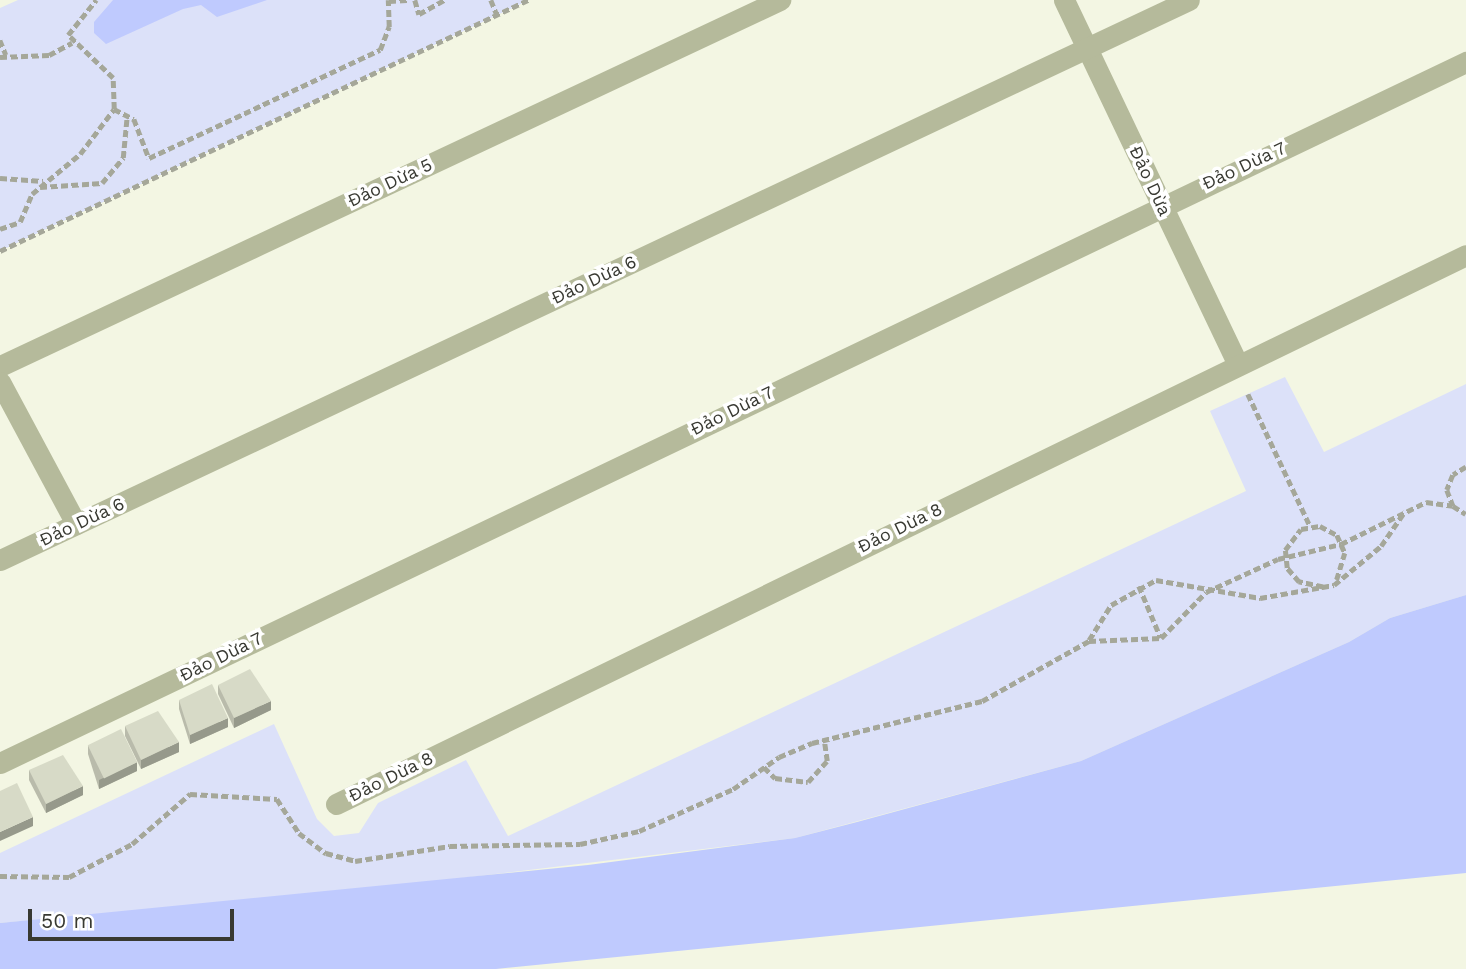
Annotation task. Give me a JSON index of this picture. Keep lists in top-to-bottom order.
{
  "streets": {
    "street": [
      "Đảo Dừa 7",
      "Đảo Dừa",
      "Đảo Dừa 5",
      "Đảo Dừa 6",
      "Đảo Dừa 8"
    ]
  },
  "crossings": [
    ["Đảo Dừa 7", "Đảo Dừa"],
    ["Đảo Dừa", "Đảo Dừa 6"],
    ["Đảo Dừa", "Đảo Dừa 8"]
  ],
  "scale_bar": "50 m"
}
